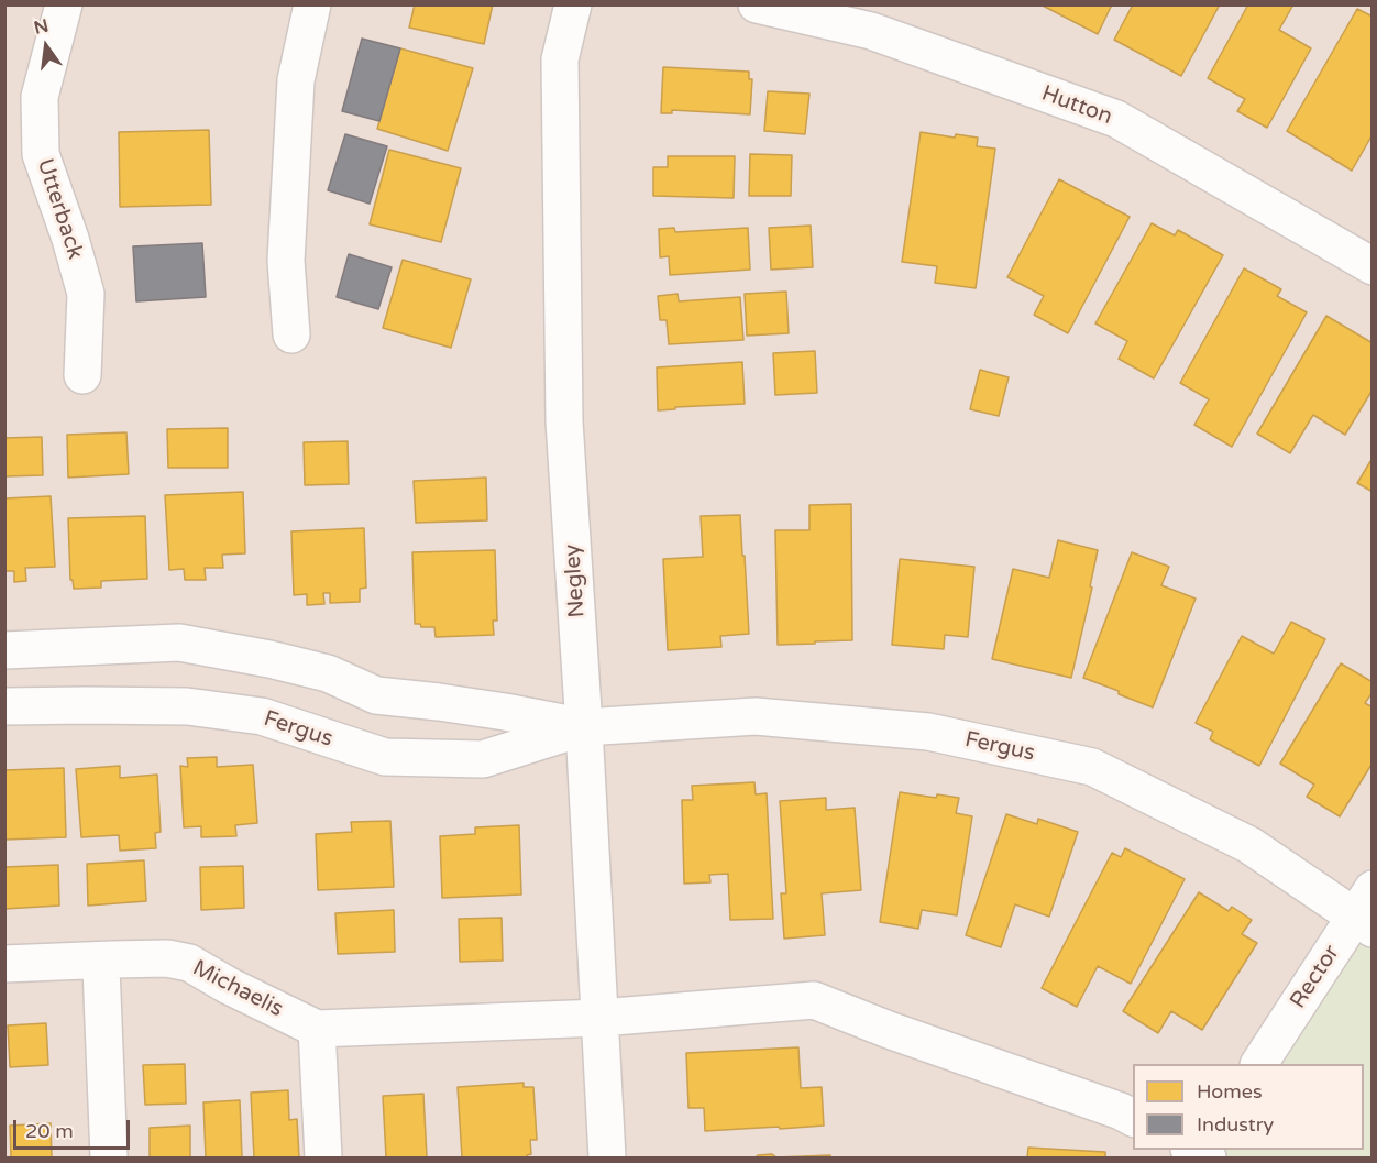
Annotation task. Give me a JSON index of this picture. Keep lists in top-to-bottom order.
{
  "streets": {
    "street": [
      "Hutton",
      "Utterback",
      "Negley",
      "Fergus",
      "Rector",
      "Michaelis"
    ]
  },
  "crossings": [
    ["Negley", "Fergus"],
    ["Fergus", "Rector"]
  ],
  "legend": ["Homes", "Industry"],
  "scale_bar": "20 m",
  "north": "top"
}
